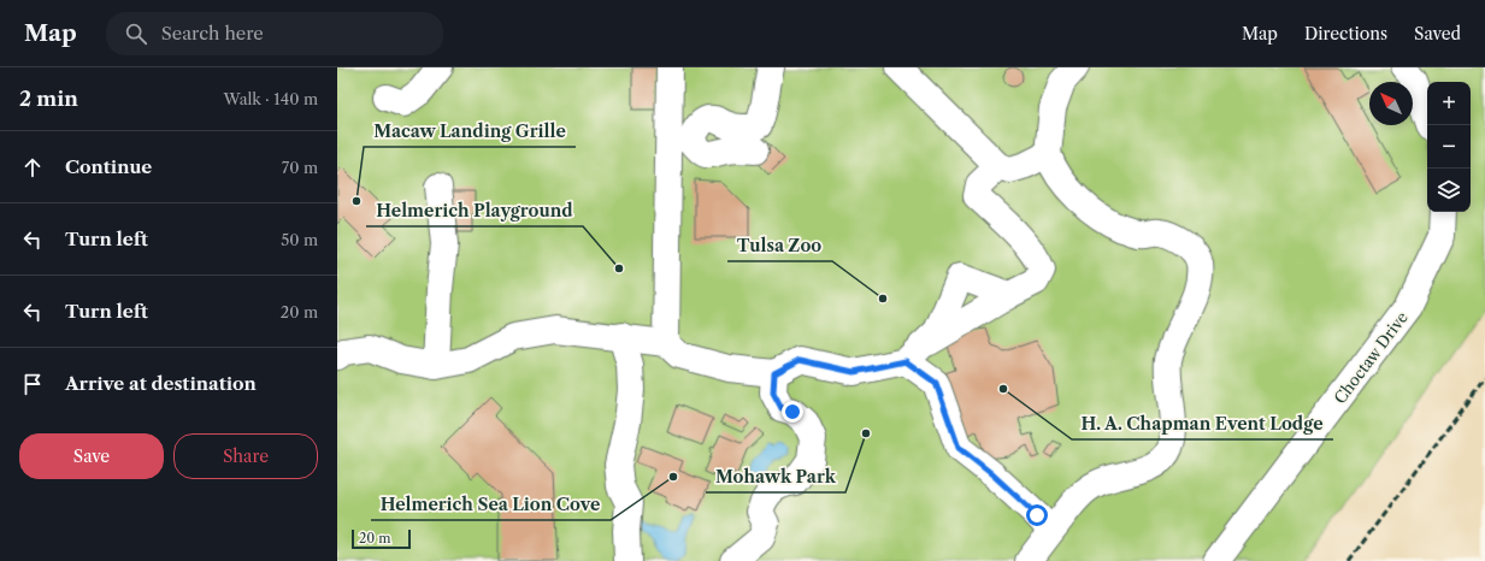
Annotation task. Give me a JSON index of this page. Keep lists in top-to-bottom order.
{
  "streets": {
    "street": ["Choctaw Drive"]
  },
  "places": [
    "Macaw Landing Grille",
    "Helmerich Playground",
    "Tulsa Zoo",
    "H. A. Chapman Event Lodge",
    "Mohawk Park",
    "Helmerich Sea Lion Cove"
  ],
  "scale_bar": "20 m",
  "north": "top left",
  "page": {
    "header": "Map",
    "search": "Search here",
    "nav": ["Map", "Directions", "Saved"],
    "heading": ["2 min", "Walk · 140 m"],
    "map_buttons": ["+", "−"],
    "list": [
      ["Continue", "70 m"],
      ["Turn left", "50 m"],
      ["Turn left", "20 m"],
      "Arrive at destination"
    ],
    "buttons": ["Save", "Share"],
    "scale": "20 m"
  }
}
